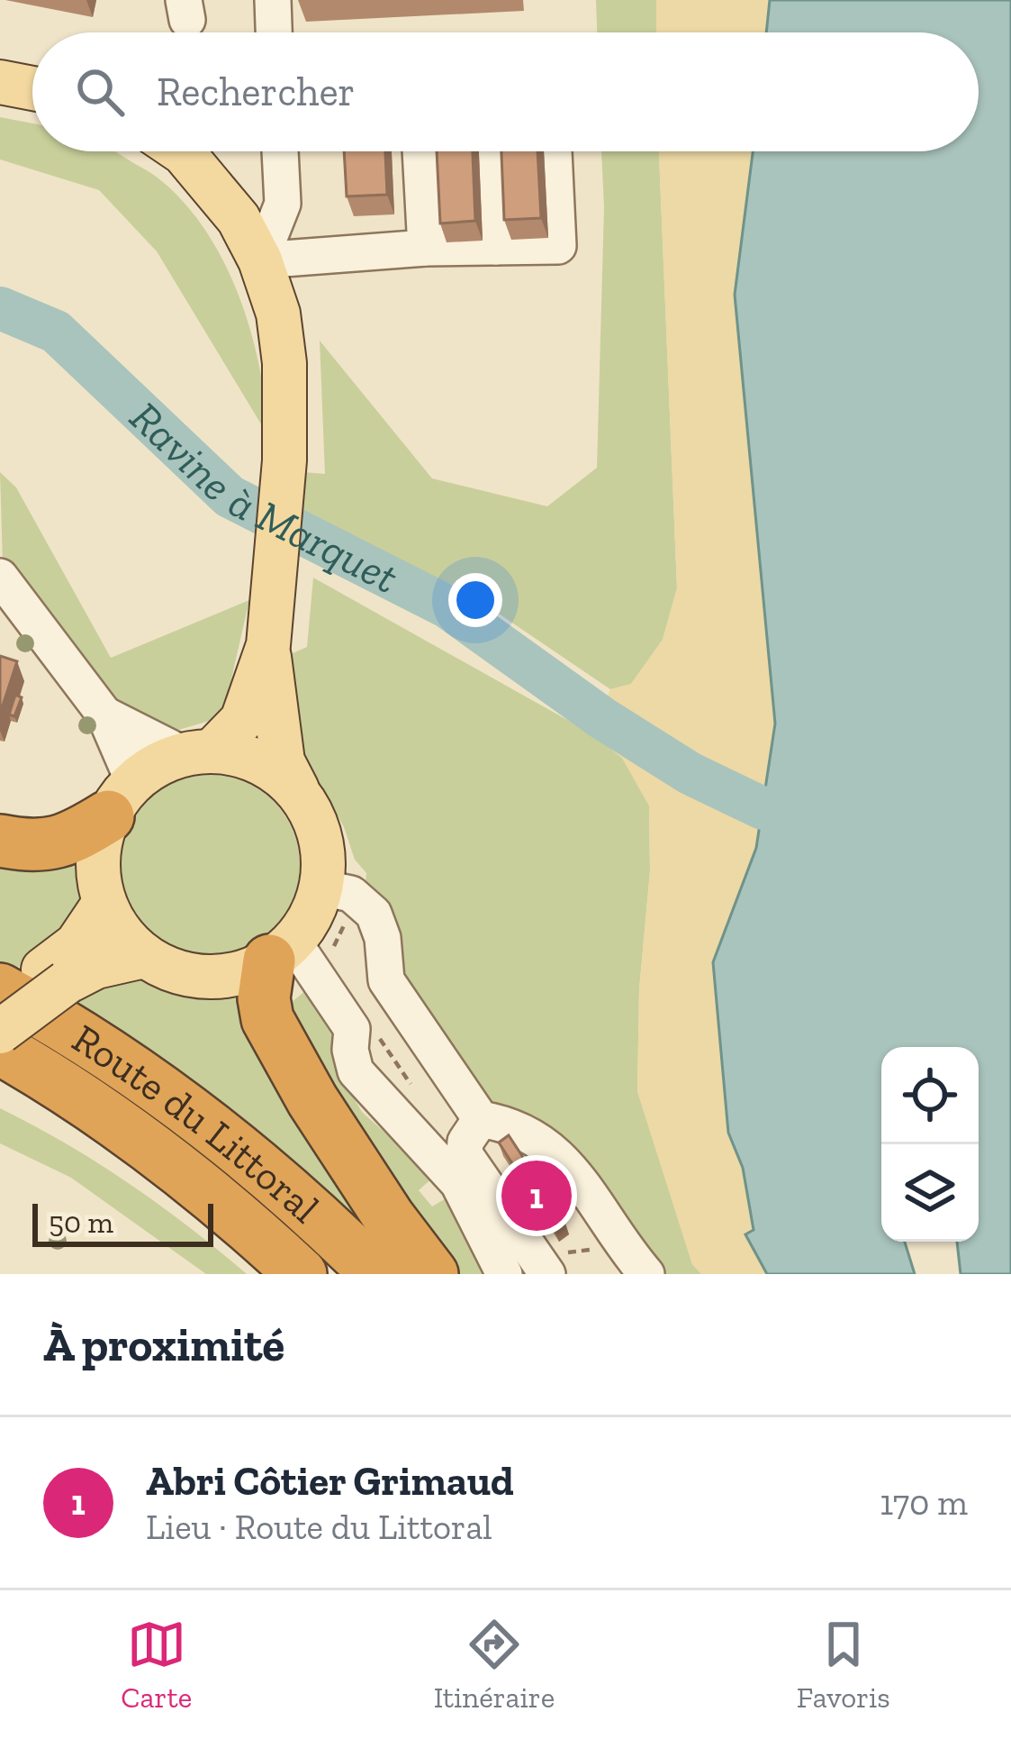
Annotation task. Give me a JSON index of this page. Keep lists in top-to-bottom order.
{
  "streets": {
    "highway": ["Route du Littoral"]
  },
  "water": ["Ravine à Marquet"],
  "scale_bar": "50 m",
  "page": {
    "search": "Rechercher",
    "pins": "1",
    "scale": "50 m",
    "heading": "À proximité",
    "list": [
      {
        "mark": "1",
        "name": "Abri Côtier Grimaud",
        "note": "Lieu · Route du Littoral",
        "value": "170 m"
      }
    ],
    "nav": ["Carte", "Itinéraire", "Favoris"]
  }
}
